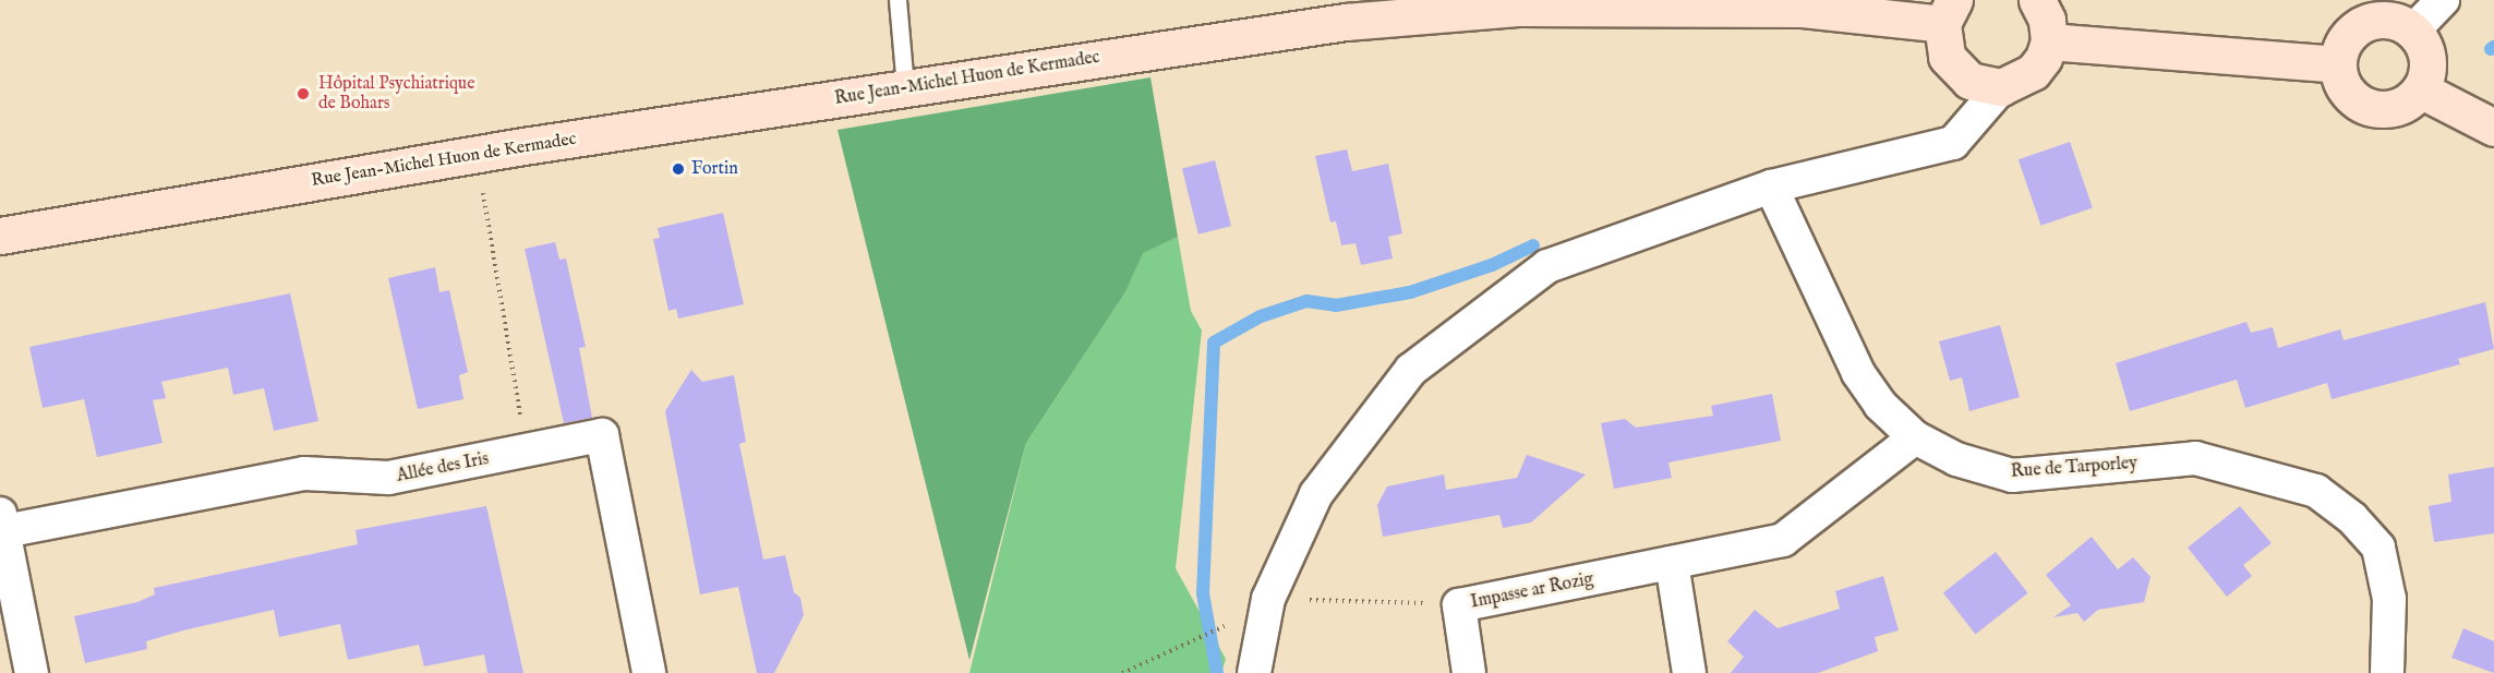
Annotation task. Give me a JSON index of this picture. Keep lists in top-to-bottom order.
{
  "streets": {
    "street": [
      "Rue Jean-Michel Huon de Kermadec",
      "Allée des Iris",
      "Rue de Tarporley",
      "Impasse ar Rozig"
    ]
  },
  "crossings": [
    ["Rue de Tarporley", "Impasse ar Rozig"]
  ],
  "places": ["Hôpital Psychiatrique de Bohars", "Fortin"]
}
